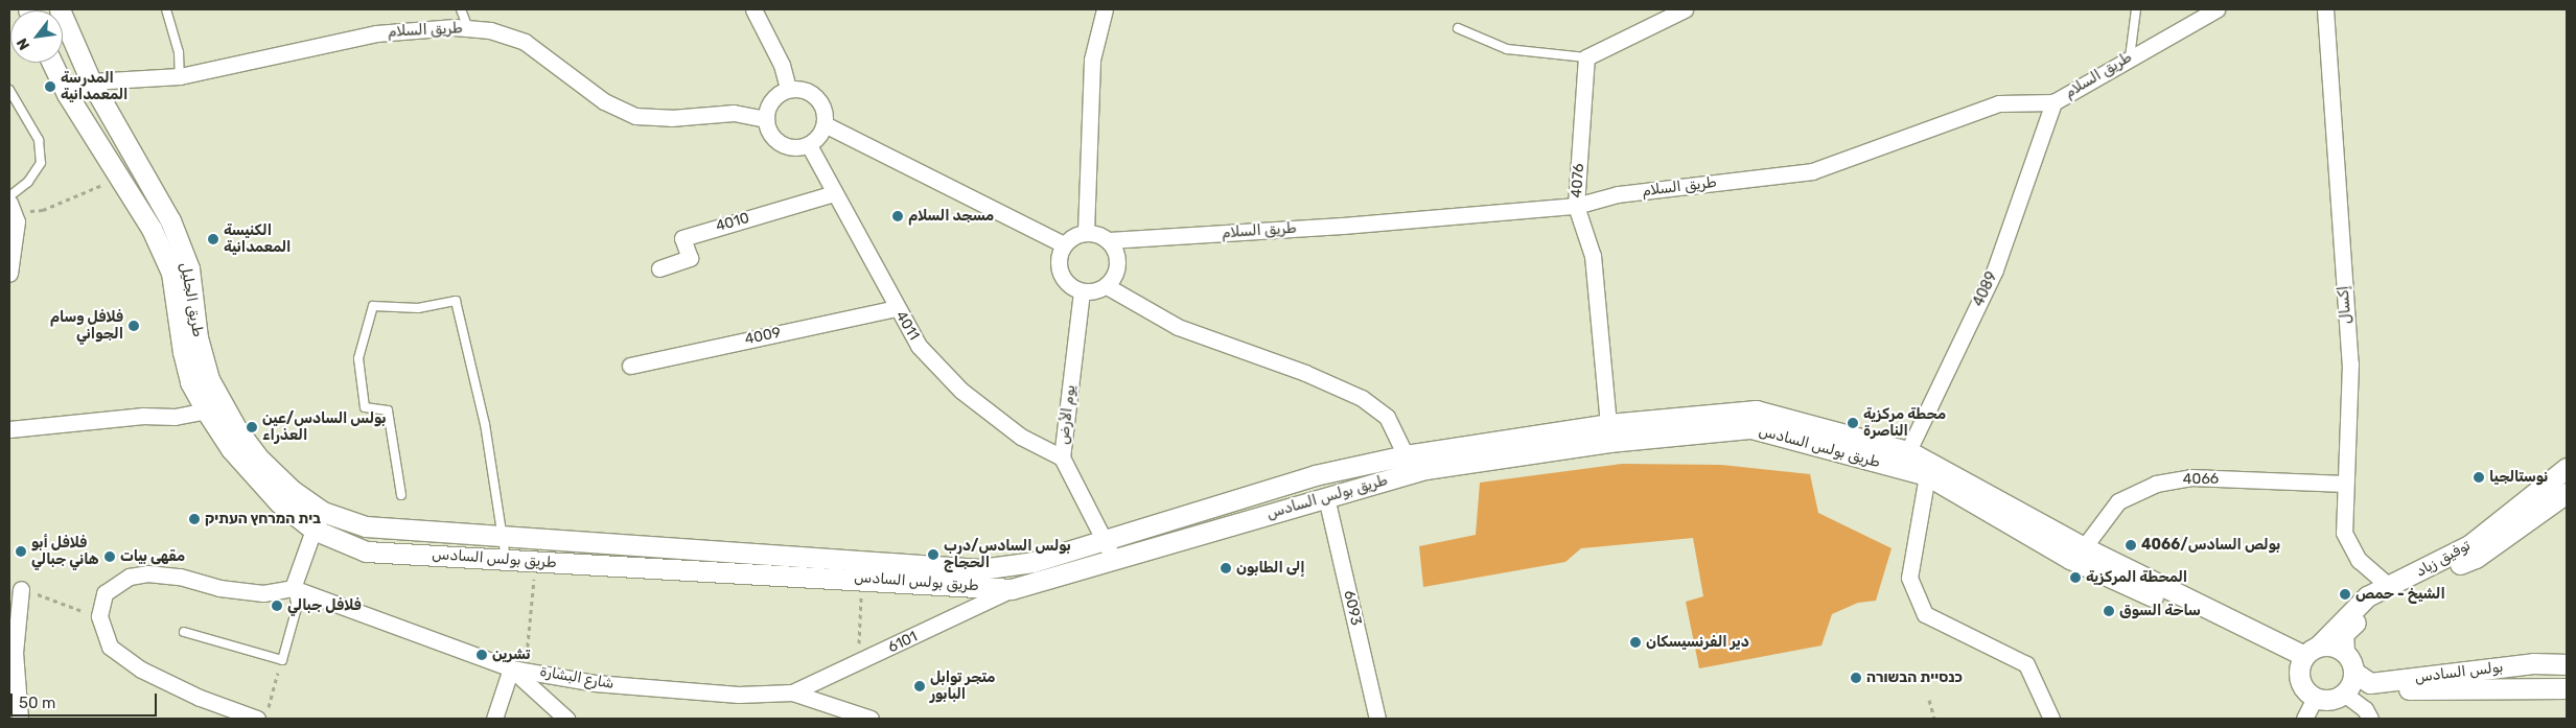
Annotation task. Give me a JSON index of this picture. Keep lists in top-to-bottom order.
{
  "streets": {
    "street": [
      "طريق السلام",
      "4076",
      "4010",
      "4089",
      "طريق الجليل",
      "إكسال",
      "4011",
      "4009",
      "يوم الأرض",
      "طريق بولس السادس",
      "4066",
      "توفيق زياد",
      "6093",
      "6101",
      "بولس السادس",
      "شارع البشارة"
    ]
  },
  "crossings": [
    ["طريق السلام", "4076"],
    ["طريق السلام", "4089"],
    ["طريق السلام", "طريق الجليل"],
    ["طريق السلام", "4011"],
    ["طريق السلام", "يوم الأرض"],
    ["4076", "طريق بولس السادس"],
    ["4010", "4011"],
    ["4089", "طريق بولس السادس"],
    ["طريق الجليل", "طريق بولس السادس"],
    ["إكسال", "4066"],
    ["إكسال", "توفيق زياد"],
    ["4011", "4009"],
    ["4011", "يوم الأرض"],
    ["يوم الأرض", "طريق بولس السادس"],
    ["طريق بولس السادس", "4066"],
    ["طريق بولس السادس", "توفيق زياد"],
    ["طريق بولس السادس", "6093"],
    ["طريق بولس السادس", "6101"],
    ["طريق بولس السادس", "بولس السادس"],
    ["توفيق زياد", "بولس السادس"],
    ["6101", "شارع البشارة"]
  ],
  "places": [
    "المدرسة المعمدانية",
    "مسجد السلام",
    "الكنيسة المعمدانية",
    "فلافل وسام الجواني",
    "محطة مركزية الناصرة",
    "بولس السادس/عين العذراء",
    "نوستالجيا",
    "בית המרחץ העתיק",
    "بولص السادس/4066",
    "فلافل أبو هاني جبالي",
    "بولس السادس/درب الحجاج",
    "مقهى بيات",
    "إلى الطابون",
    "المحطة المركزية",
    "الشيخ - حمص",
    "فلافل جبالي",
    "ساحة السوق",
    "دير الفرنسيسكان",
    "تشرين",
    "כנסיית הבשורה",
    "متجر توابل البابور"
  ],
  "scale_bar": "50 m",
  "north": "bottom left"
}
